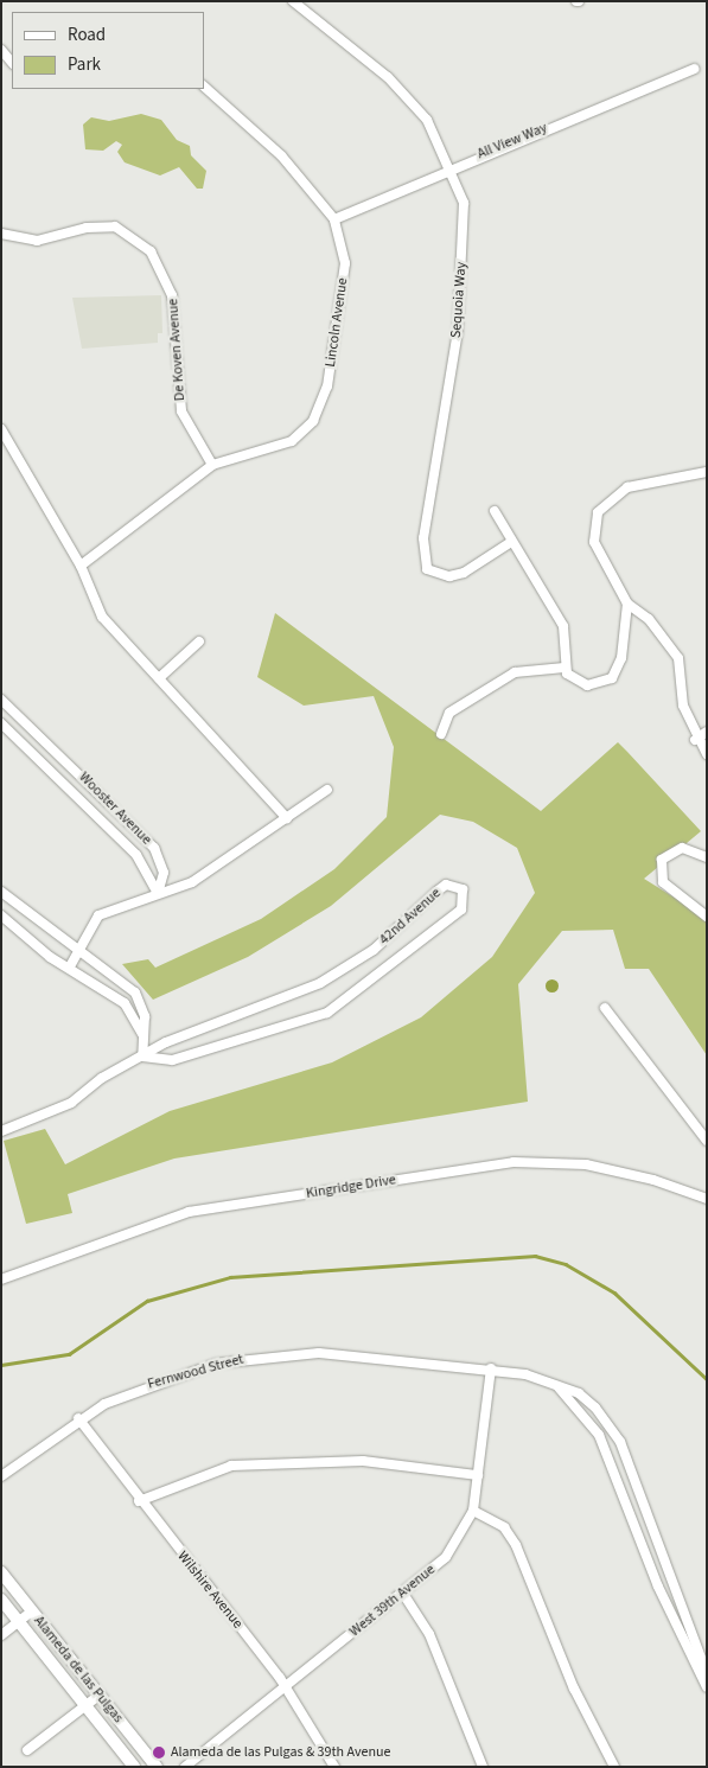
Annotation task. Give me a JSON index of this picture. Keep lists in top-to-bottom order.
{
  "streets": {
    "main road": ["Alameda de las Pulgas"],
    "street": [
      "All View Way",
      "Sequoia Way",
      "Lincoln Avenue",
      "De Koven Avenue",
      "Wooster Avenue",
      "42nd Avenue",
      "Kingridge Drive",
      "Fernwood Street",
      "Wilshire Avenue",
      "West 39th Avenue"
    ]
  },
  "crossings": [
    ["All View Way", "Sequoia Way"],
    ["All View Way", "Lincoln Avenue"],
    ["Lincoln Avenue", "De Koven Avenue"],
    ["Fernwood Street", "Wilshire Avenue"],
    ["Fernwood Street", "West 39th Avenue"],
    ["Wilshire Avenue", "West 39th Avenue"]
  ],
  "places": ["Alameda de las Pulgas & 39th Avenue"],
  "legend": ["Road", "Park"]
}
